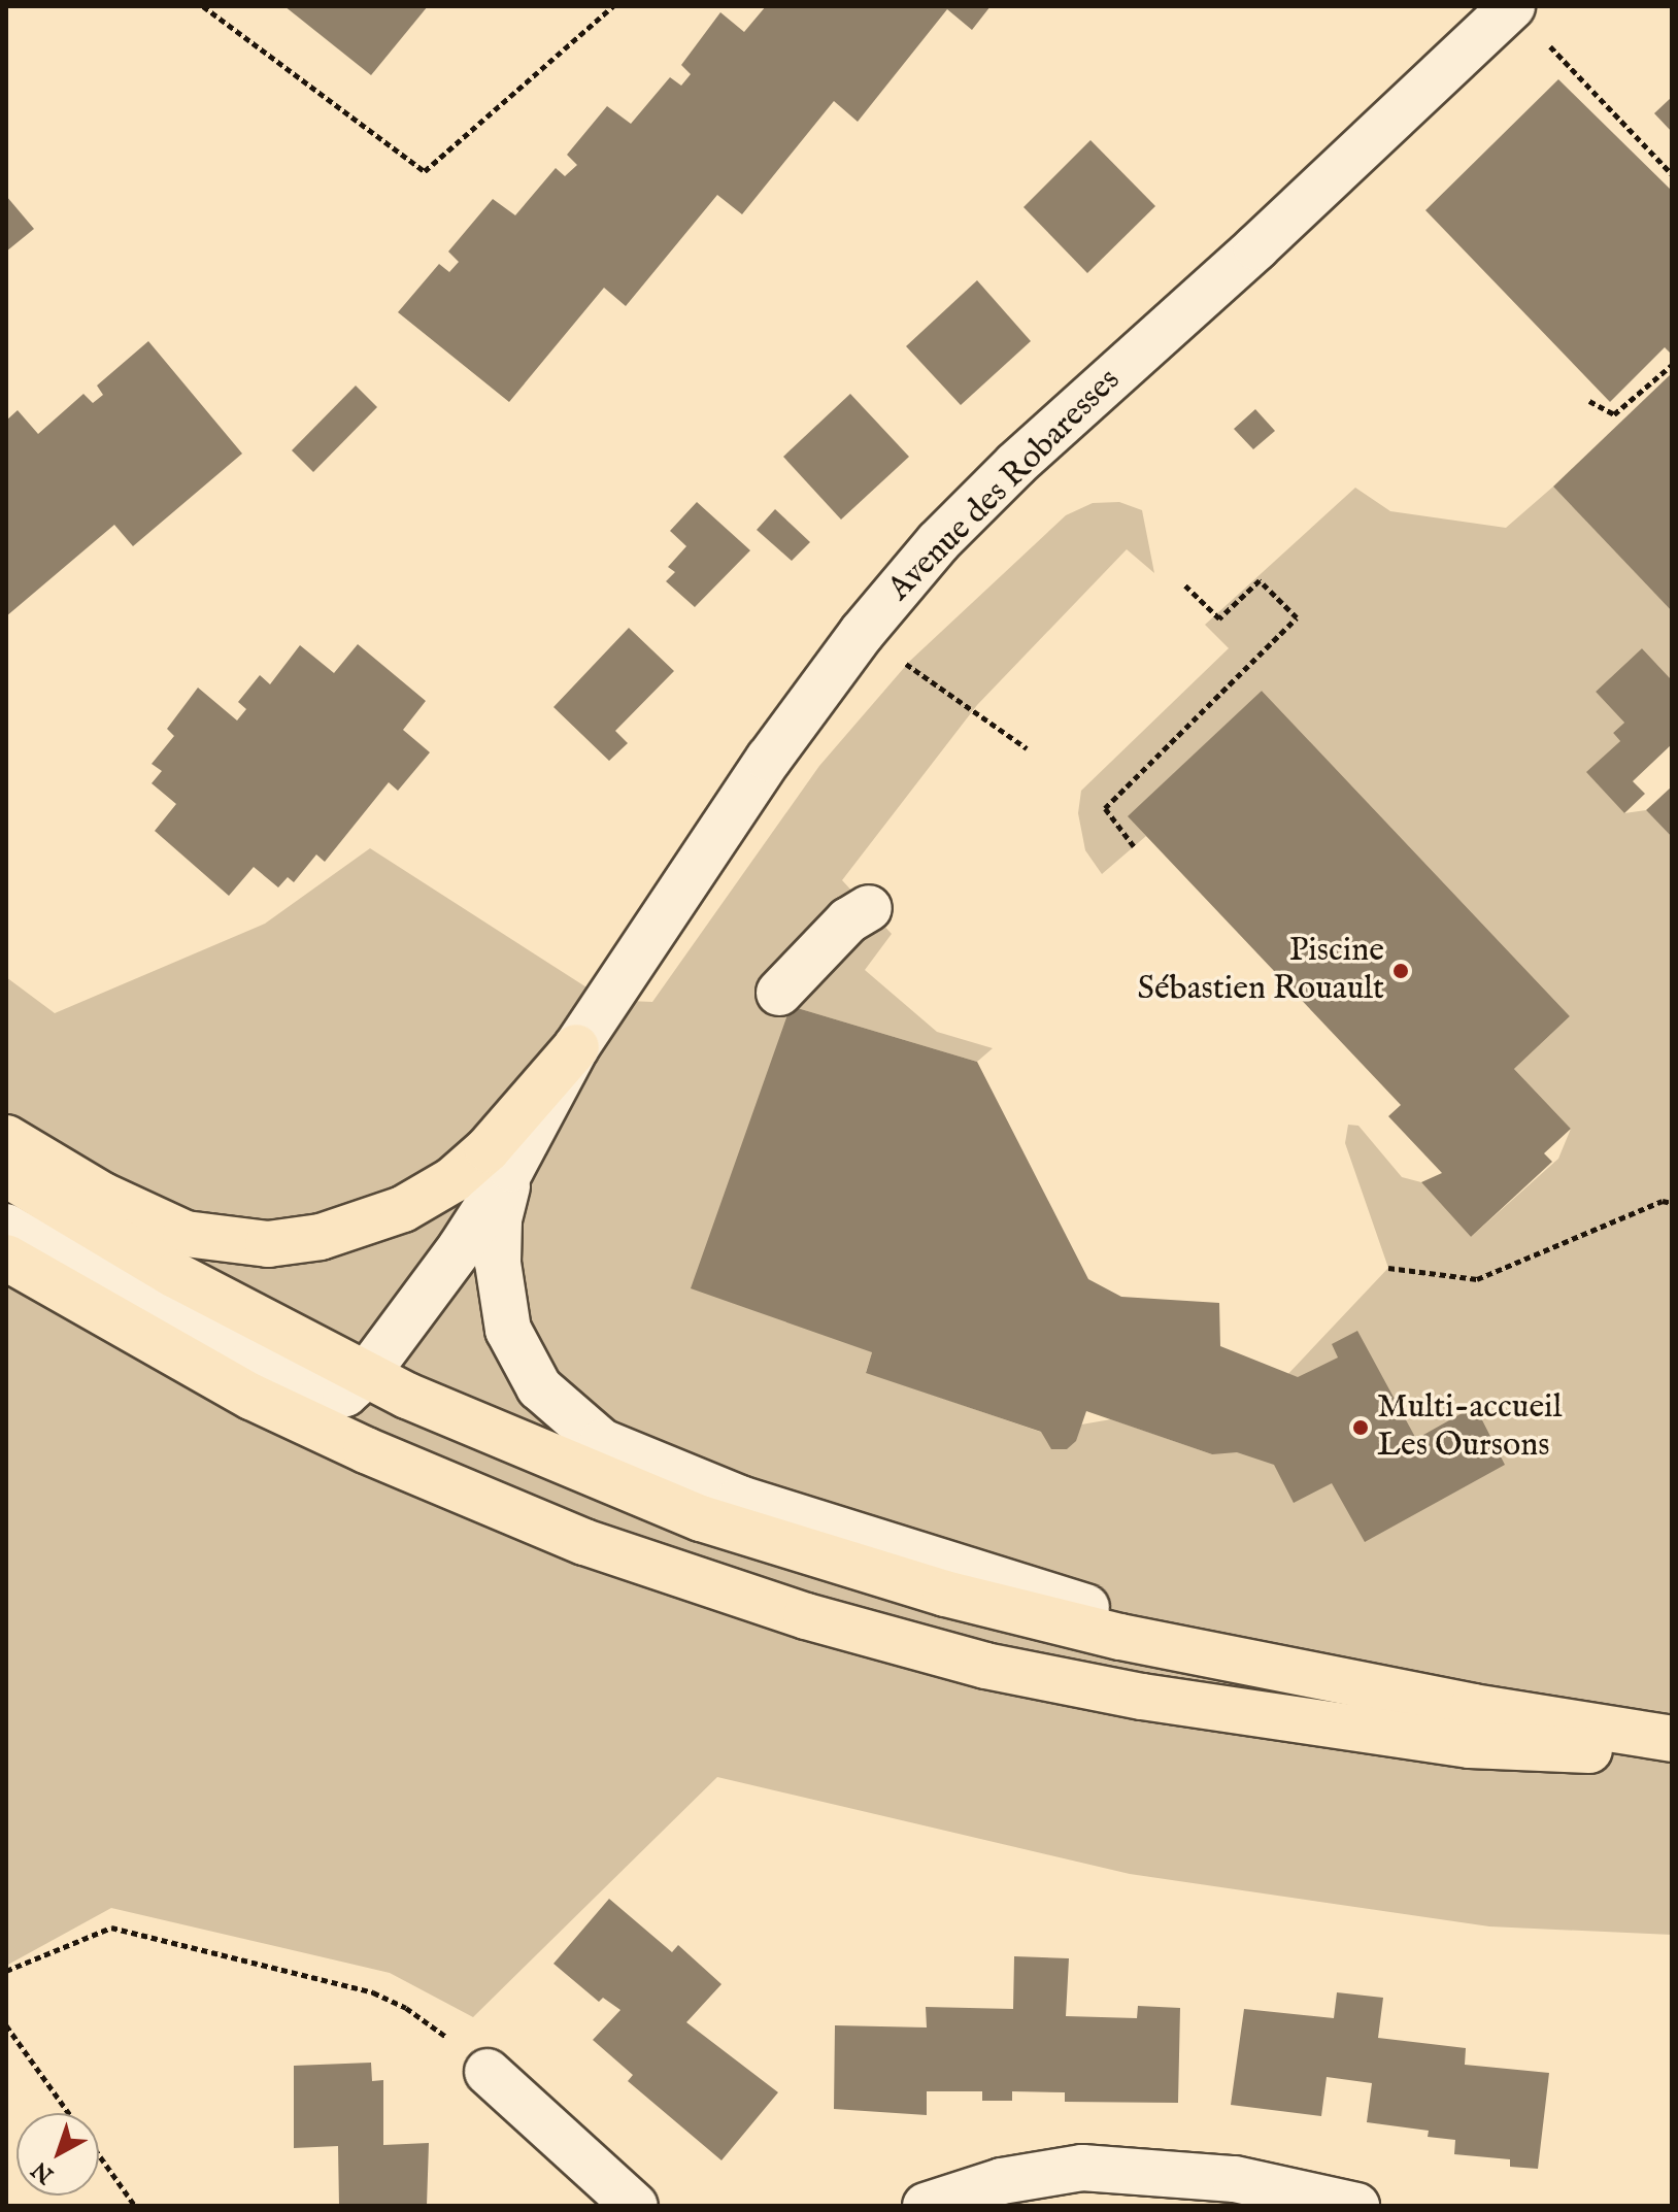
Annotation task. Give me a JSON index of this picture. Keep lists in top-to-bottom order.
{
  "streets": {
    "street": ["Avenue des Robaresses"]
  },
  "places": ["Piscine Sébastien Rouault", "Multi-accueil Les Oursons"],
  "north": "bottom left"
}
